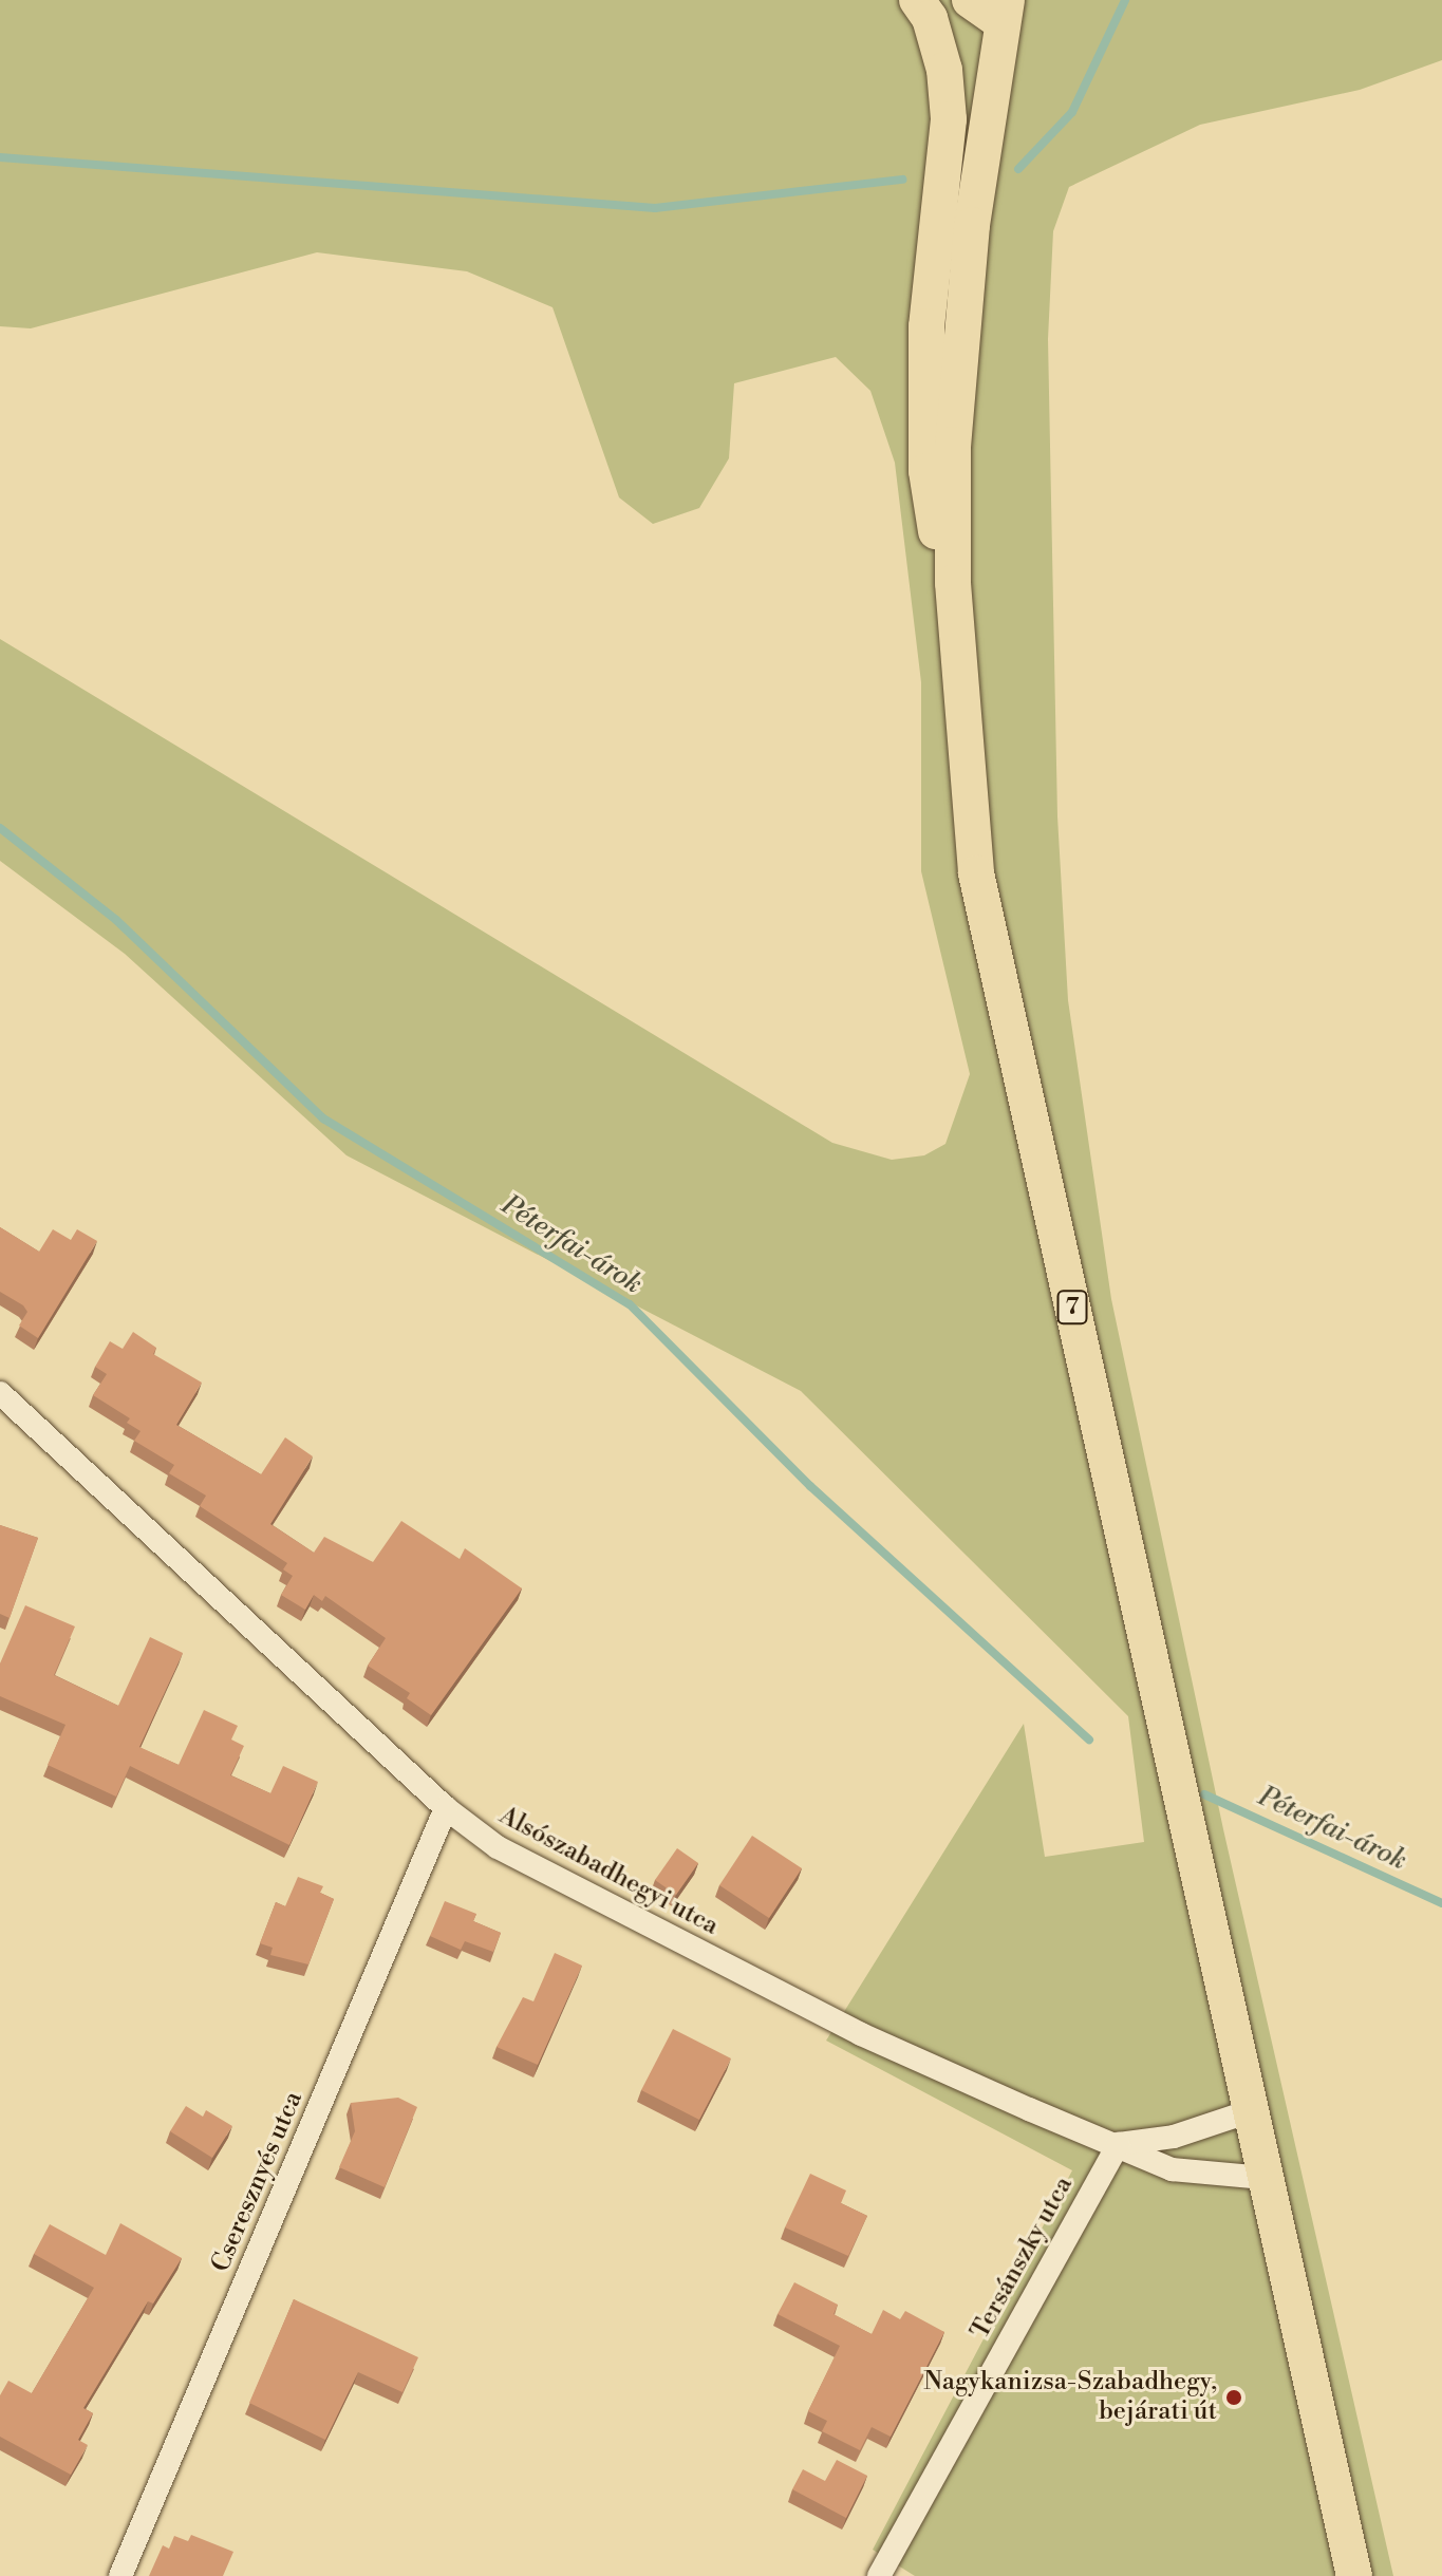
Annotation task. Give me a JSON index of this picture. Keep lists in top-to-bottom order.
{
  "streets": {
    "main road": ["7"],
    "street": ["Alsószabadhegyi utca", "Cseresznyés utca", "Tersánszky utca"]
  },
  "crossings": [
    ["7", "Alsószabadhegyi utca"],
    ["Alsószabadhegyi utca", "Cseresznyés utca"],
    ["Alsószabadhegyi utca", "Tersánszky utca"]
  ],
  "water": ["Péterfai-árok"],
  "places": ["Nagykanizsa-Szabadhegy, bejárati út"]
}
